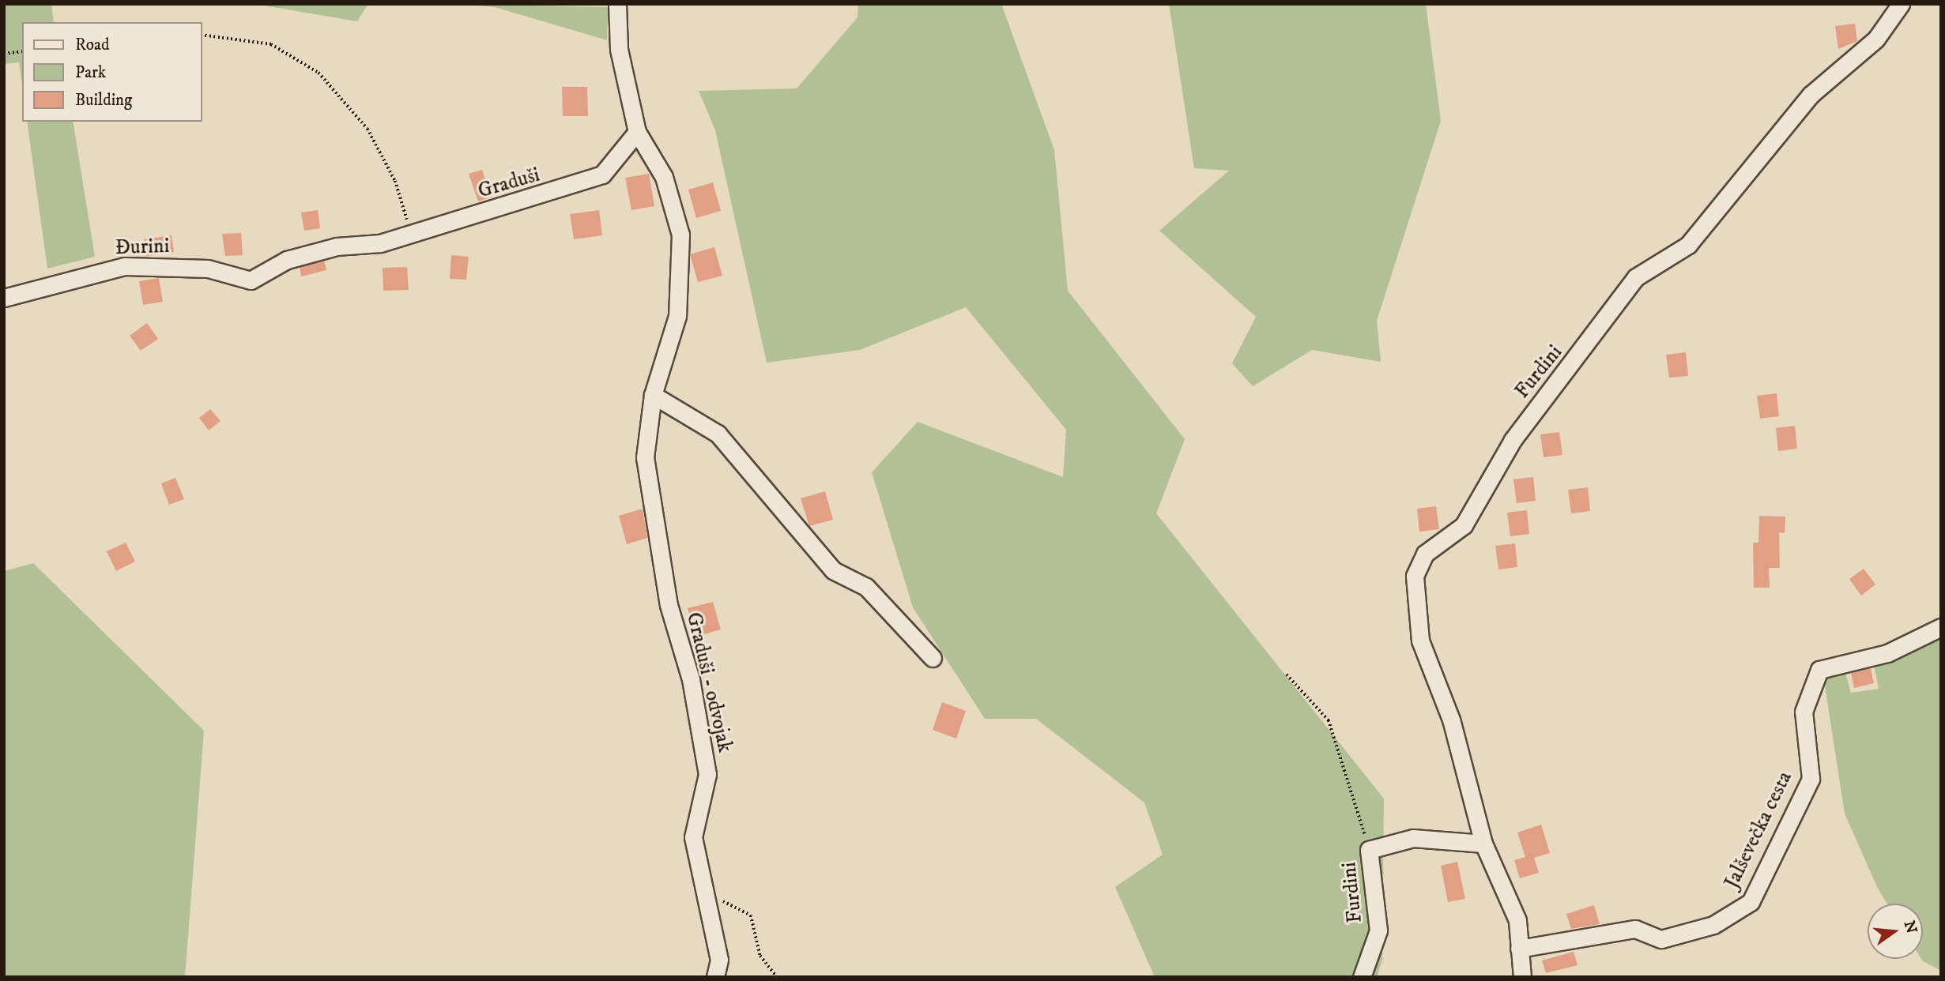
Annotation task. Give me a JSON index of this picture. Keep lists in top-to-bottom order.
{
  "streets": {
    "street": [
      "Graduši",
      "Đurini",
      "Furdini",
      "Graduši - odvojak",
      "Jalševečka cesta"
    ]
  },
  "crossings": [
    ["Graduši", "Đurini"],
    ["Graduši", "Graduši - odvojak"],
    ["Furdini", "Jalševečka cesta"]
  ],
  "legend": ["Road", "Park", "Building"],
  "north": "right"
}
